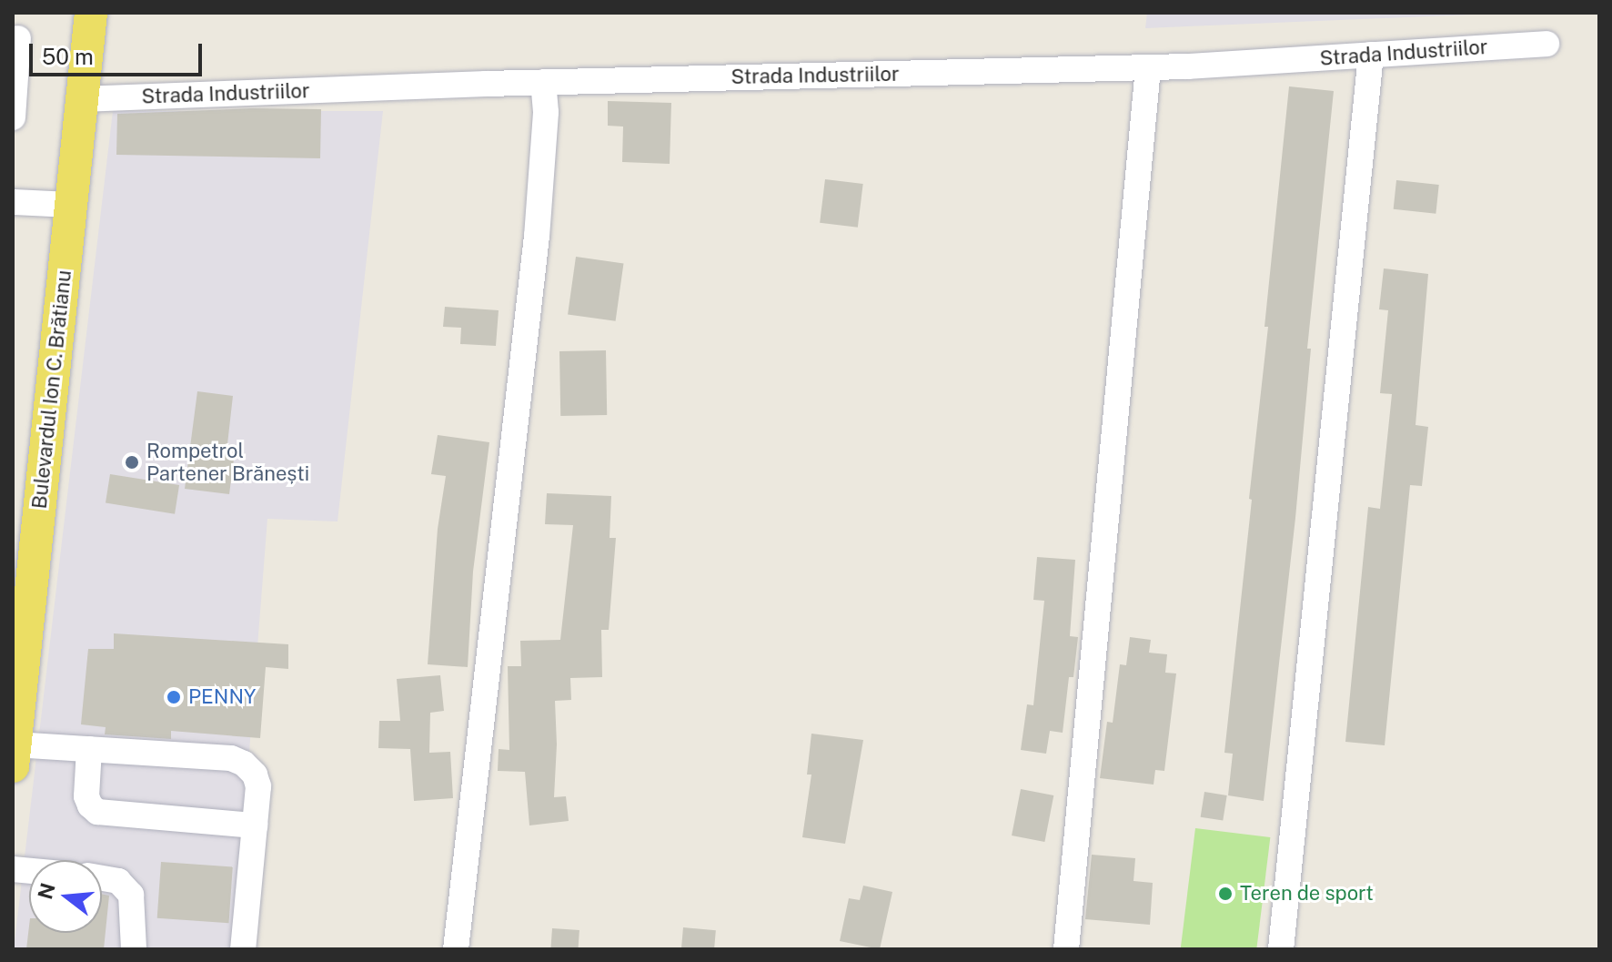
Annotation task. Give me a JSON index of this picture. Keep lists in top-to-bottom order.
{
  "streets": {
    "main road": ["Bulevardul Ion C. Brătianu"],
    "street": ["Strada Industriilor"]
  },
  "crossings": [
    ["Strada Industriilor", "Bulevardul Ion C. Brătianu"]
  ],
  "places": ["Rompetrol Partener Brănești", "PENNY", "Teren de sport"],
  "scale_bar": "50 m",
  "north": "left"
}
